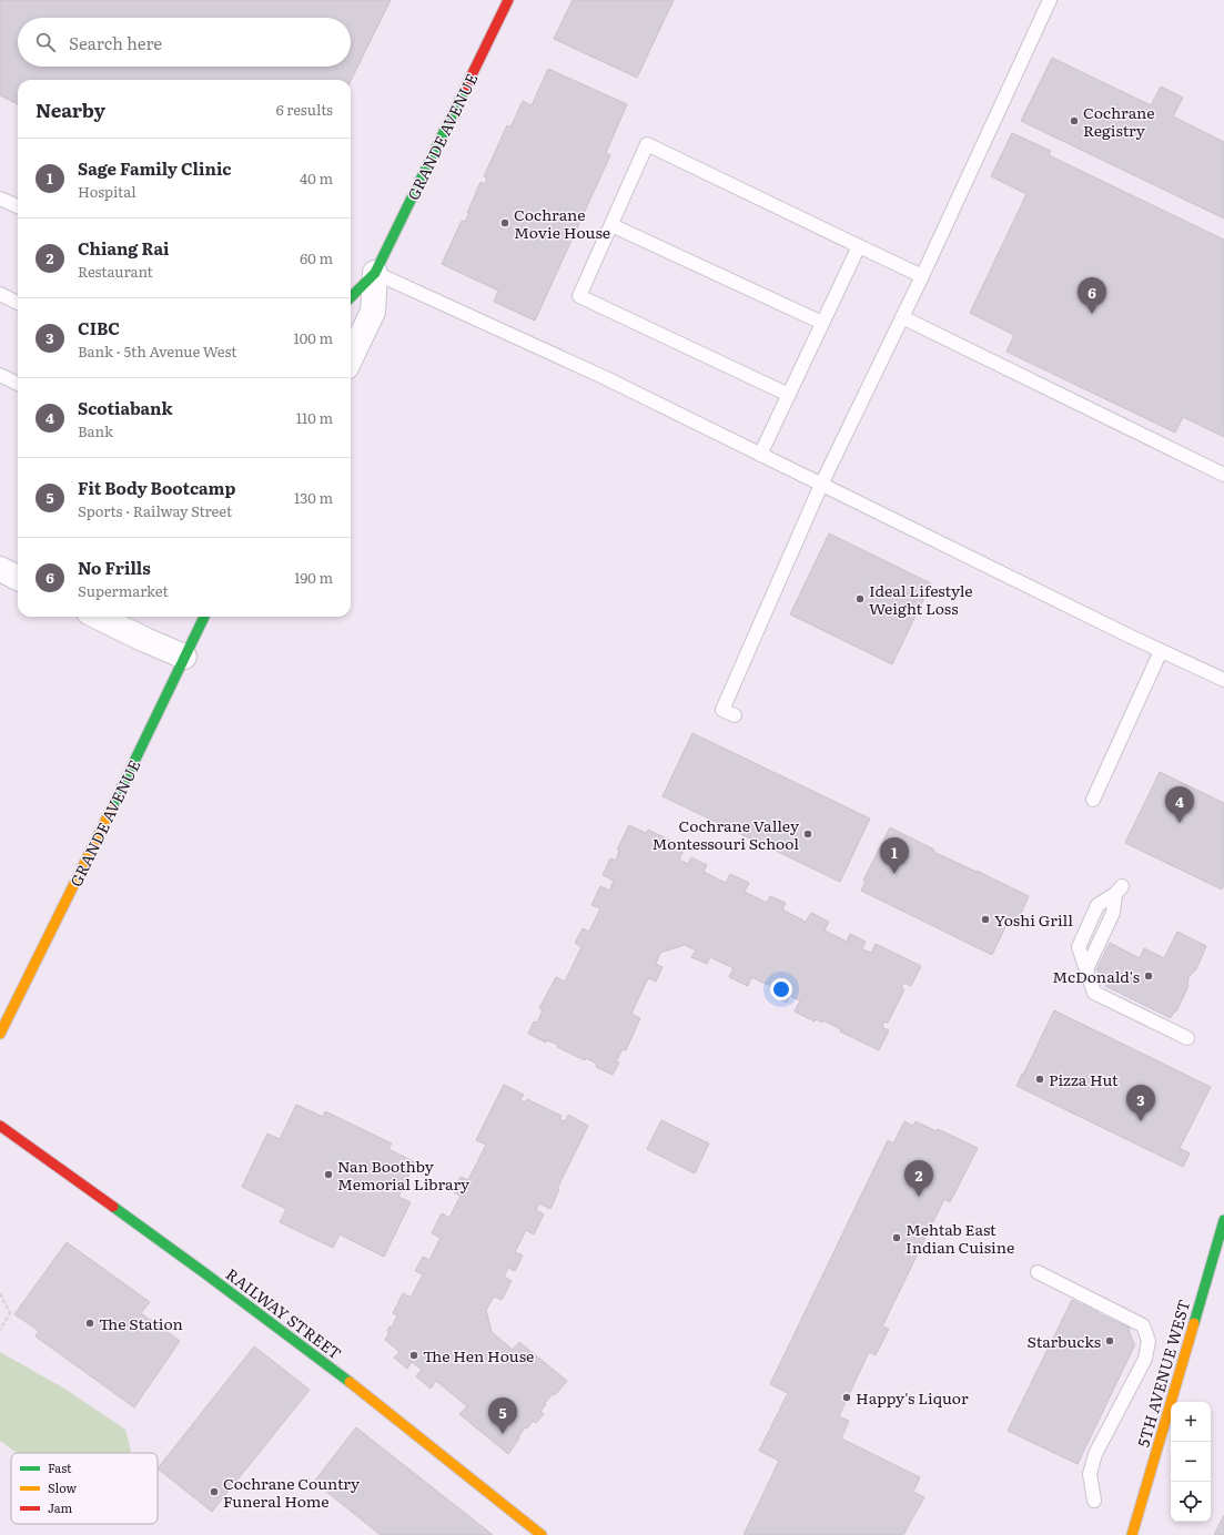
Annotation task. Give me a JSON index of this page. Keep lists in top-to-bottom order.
{
  "streets": {
    "street": ["GRANDE AVENUE", "RAILWAY STREET", "5TH AVENUE WEST"]
  },
  "places": [
    "Cochrane Registry",
    "Cochrane Movie House",
    "Ideal Lifestyle Weight Loss",
    "Cochrane Valley Montessouri School",
    "Yoshi Grill",
    "McDonald's",
    "Pizza Hut",
    "Nan Boothby Memorial Library",
    "Mehtab East Indian Cuisine",
    "The Station",
    "Starbucks",
    "The Hen House",
    "Happy's Liquor",
    "Cochrane Country Funeral Home"
  ],
  "legend": ["Fast", "Slow", "Jam"],
  "page": {
    "search": "Search here",
    "heading": ["Nearby", "6 results"],
    "list": [
      {
        "mark": "1",
        "name": "Sage Family Clinic",
        "note": "Hospital",
        "value": "40 m"
      },
      {
        "mark": "2",
        "name": "Chiang Rai",
        "note": "Restaurant",
        "value": "60 m"
      },
      {
        "mark": "3",
        "name": "CIBC",
        "note": "Bank · 5th Avenue West",
        "value": "100 m"
      },
      {
        "mark": "4",
        "name": "Scotiabank",
        "note": "Bank",
        "value": "110 m"
      },
      {
        "mark": "5",
        "name": "Fit Body Bootcamp",
        "note": "Sports · Railway Street",
        "value": "130 m"
      },
      {
        "mark": "6",
        "name": "No Frills",
        "note": "Supermarket",
        "value": "190 m"
      }
    ],
    "pins": [
      "6",
      "4",
      "1",
      "3",
      "2",
      "5"
    ],
    "map_buttons": ["+", "−"]
  }
}
